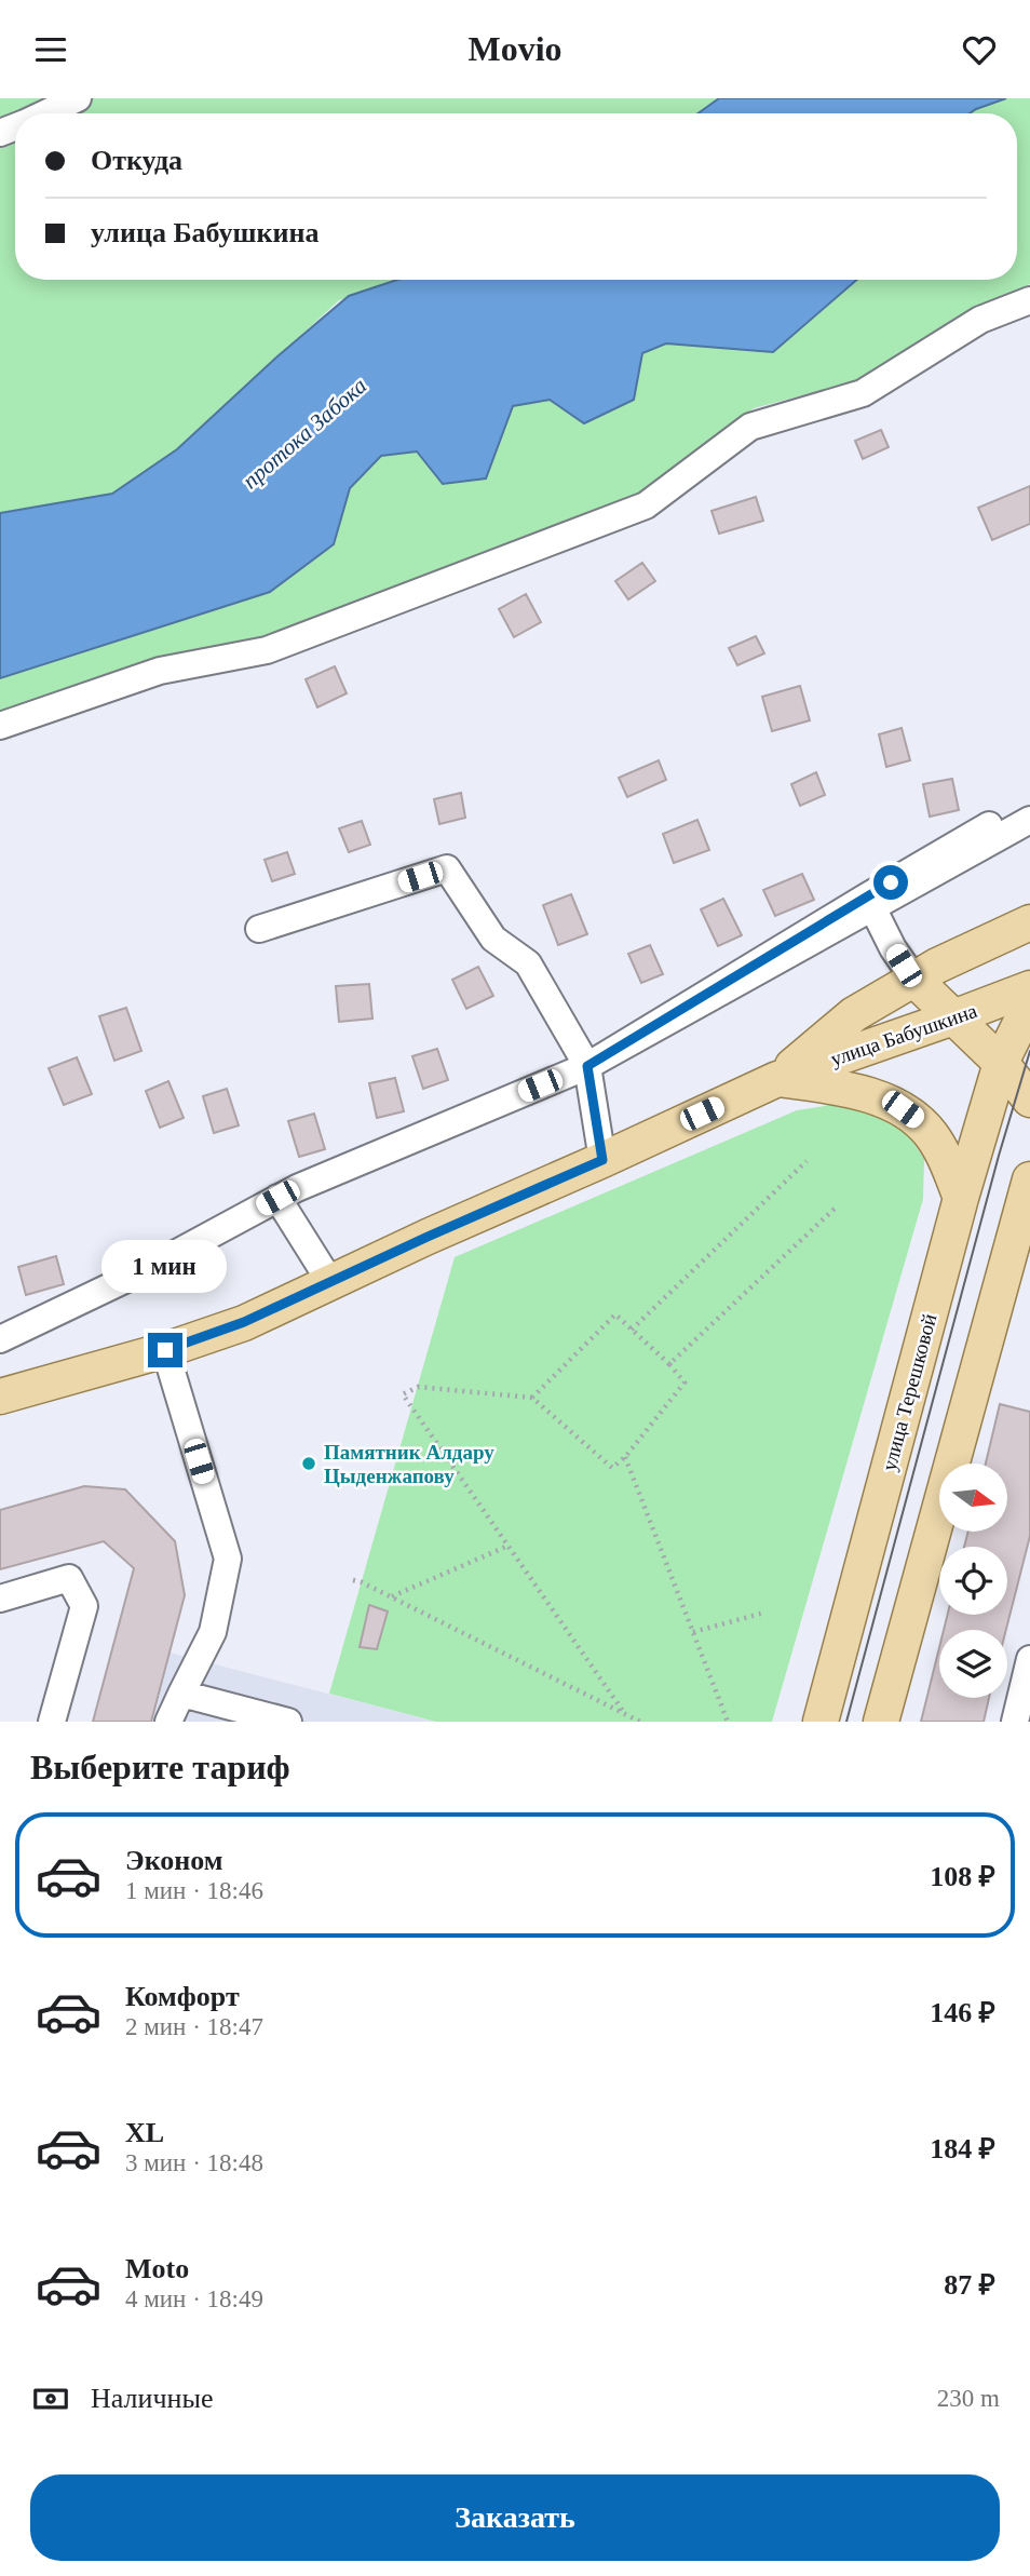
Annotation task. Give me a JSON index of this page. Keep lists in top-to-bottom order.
{
  "streets": {
    "main road": ["улица Бабушкина", "улица Терешковой"]
  },
  "water": ["протока Забока"],
  "places": ["Памятник Алдару Цыденжапову"],
  "north": "right",
  "page": {
    "header": "Movio",
    "banner": ["Откуда", "улица Бабушкина"],
    "bubble": "1 мин",
    "heading": "Выберите тариф",
    "list": [
      {
        "name": "Эконом",
        "note": "1 мин · 18:46",
        "value": "108 ₽"
      },
      {
        "name": "Комфорт",
        "note": "2 мин · 18:47",
        "value": "146 ₽"
      },
      {
        "name": "XL",
        "note": "3 мин · 18:48",
        "value": "184 ₽"
      },
      {
        "name": "Moto",
        "note": "4 мин · 18:49",
        "value": "87 ₽"
      }
    ],
    "pay": ["Наличные", "230 m"],
    "buttons": "Заказать"
  }
}
